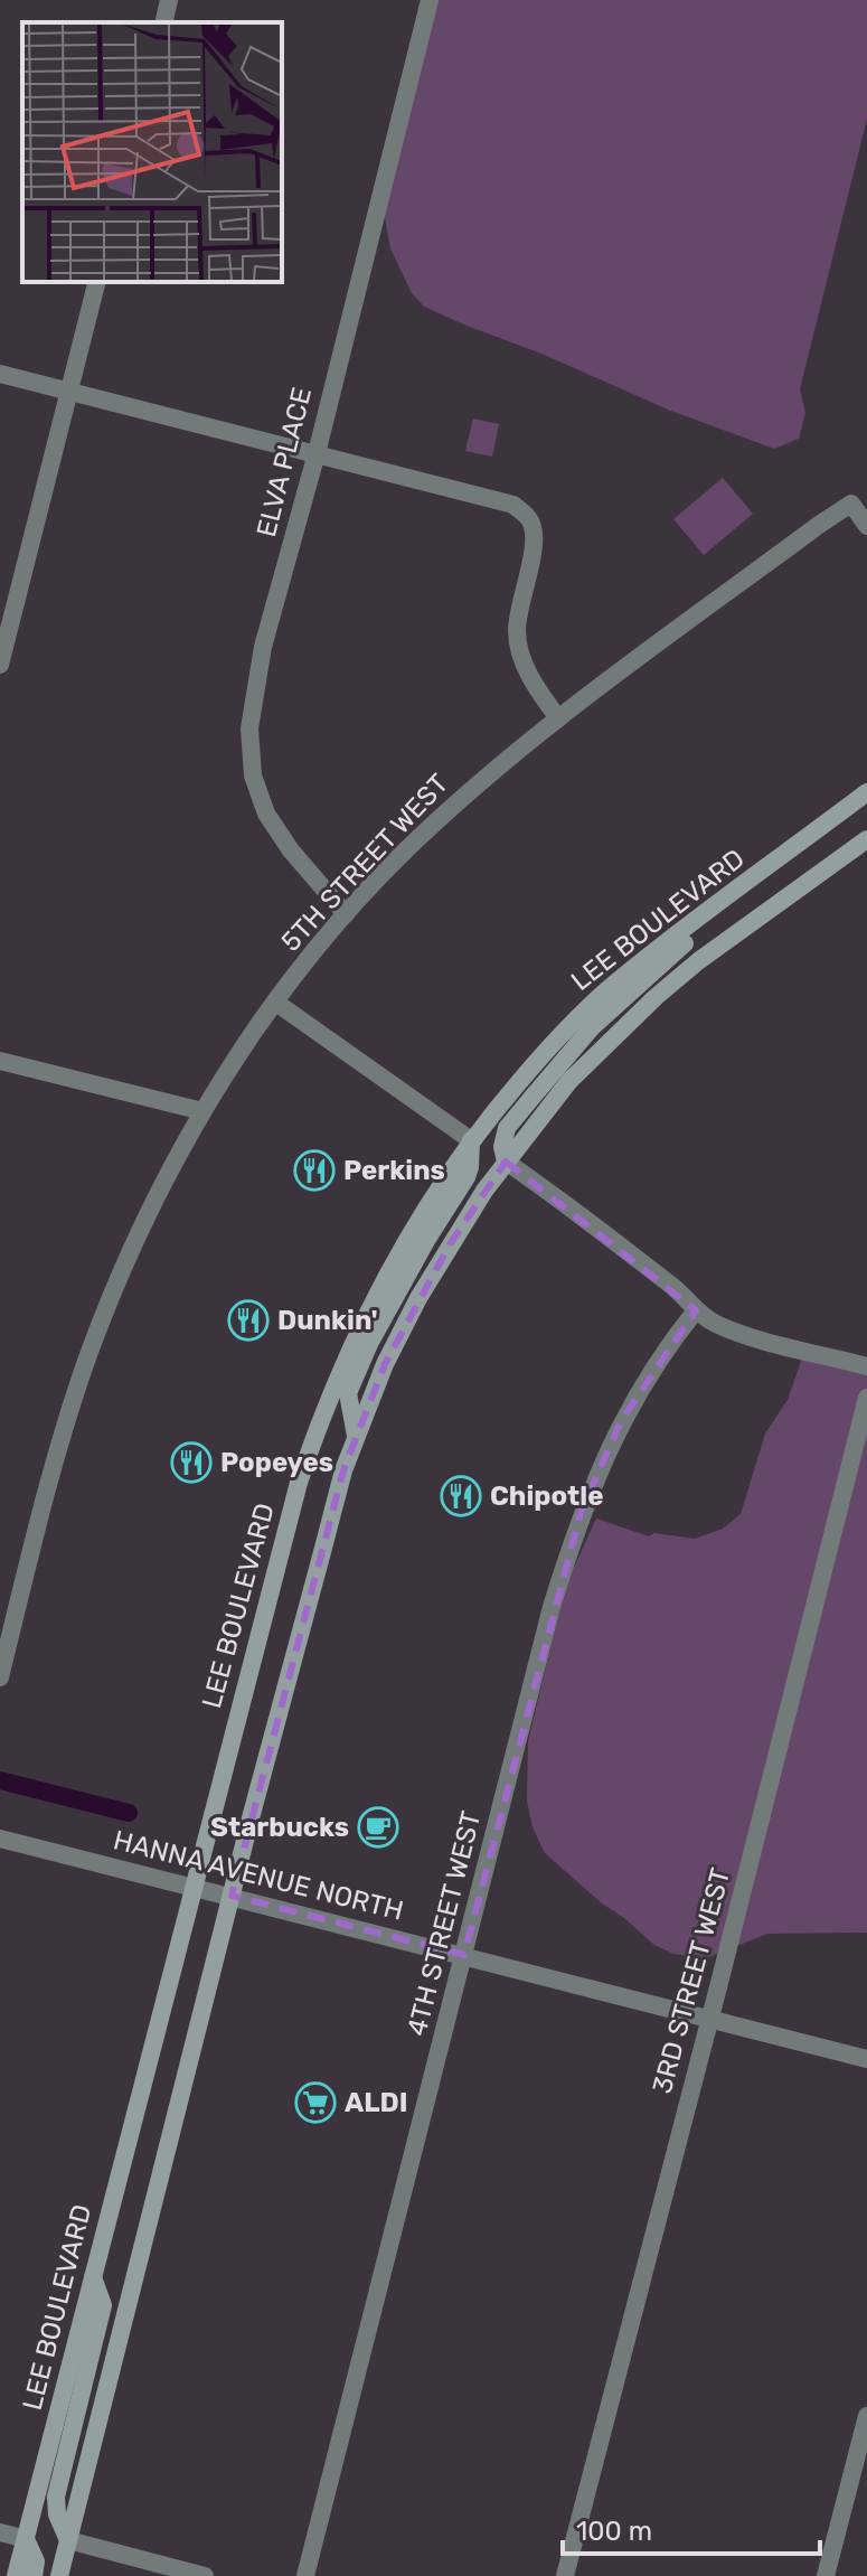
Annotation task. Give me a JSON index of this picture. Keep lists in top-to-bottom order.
{
  "streets": {
    "main road": ["LEE BOULEVARD"],
    "street": [
      "ELVA PLACE",
      "5TH STREET WEST",
      "HANNA AVENUE NORTH",
      "4TH STREET WEST",
      "3RD STREET WEST"
    ]
  },
  "crossings": [
    ["ELVA PLACE", "5TH STREET WEST"],
    ["LEE BOULEVARD", "HANNA AVENUE NORTH"],
    ["HANNA AVENUE NORTH", "4TH STREET WEST"],
    ["HANNA AVENUE NORTH", "3RD STREET WEST"]
  ],
  "places": {
    "restaurant": [
      "Perkins",
      "Dunkin'",
      "Popeyes",
      "Chipotle"
    ],
    "cafe": ["Starbucks"],
    "supermarket": ["ALDI"]
  },
  "scale_bar": "100 m"
}
